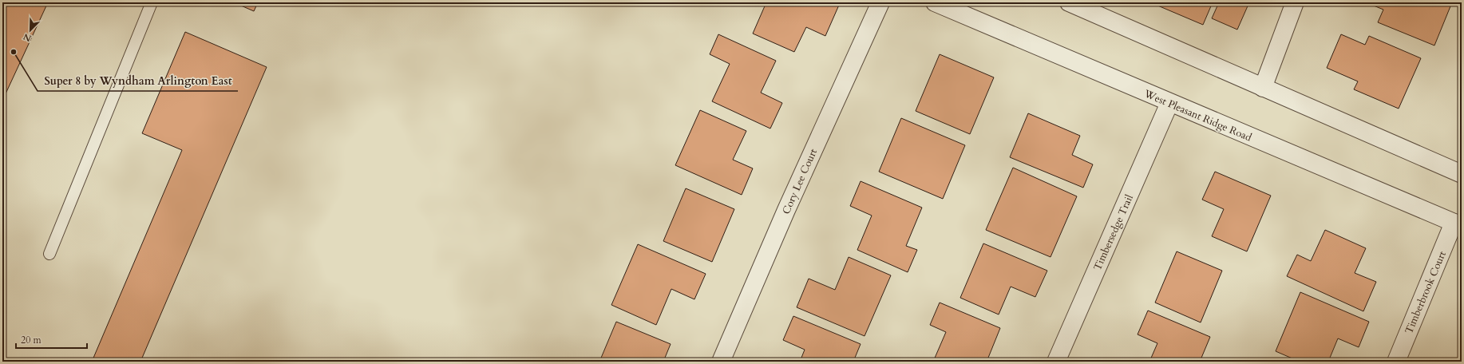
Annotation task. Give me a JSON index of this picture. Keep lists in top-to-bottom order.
{
  "streets": {
    "street": [
      "West Pleasant Ridge Road",
      "Cory Lee Court",
      "Timbersedge Trail",
      "Timberbrook Court"
    ]
  },
  "crossings": [
    ["West Pleasant Ridge Road", "Timbersedge Trail"],
    ["West Pleasant Ridge Road", "Timberbrook Court"]
  ],
  "places": ["Super 8 by Wyndham Arlington East"],
  "scale_bar": "20 m",
  "north": "bottom left"
}
